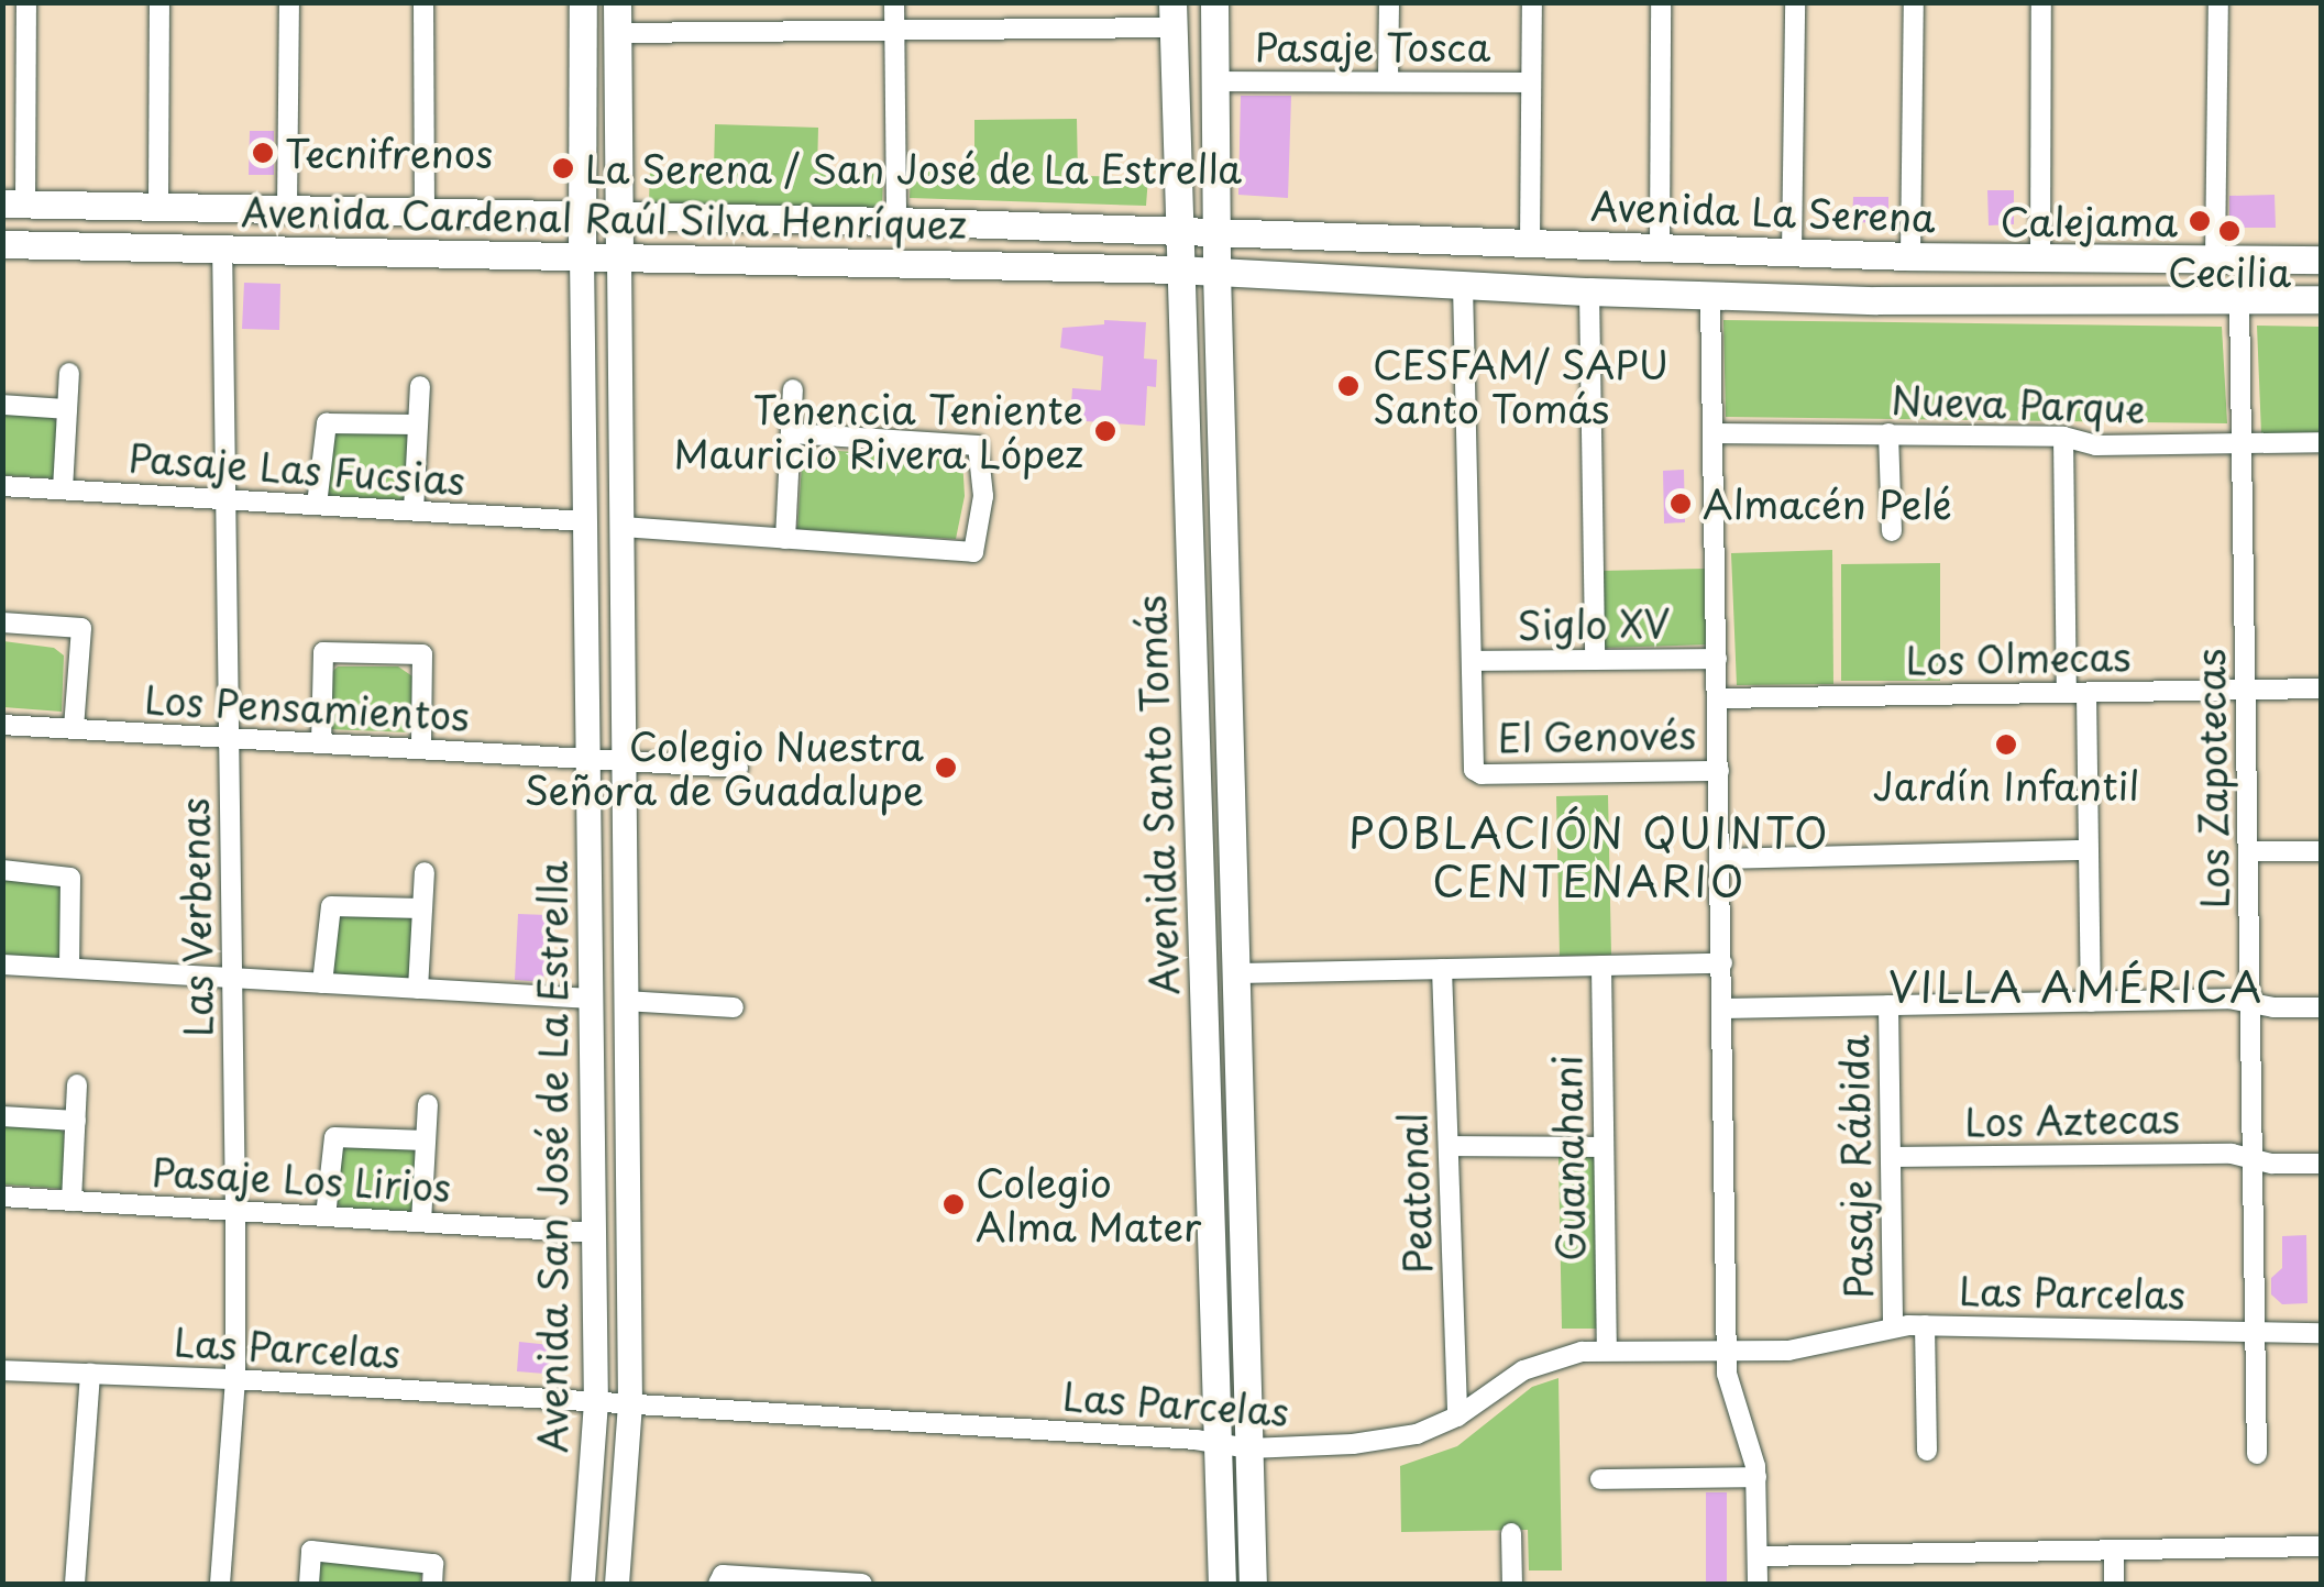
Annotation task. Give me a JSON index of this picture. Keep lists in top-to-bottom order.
{
  "streets": {
    "main road": [
      "Avenida La Serena",
      "Avenida Cardenal Raúl Silva Henríquez",
      "Avenida Santo Tomás",
      "Avenida San José de La Estrella"
    ],
    "street": [
      "Pasaje Tosca",
      "Nueva Parque",
      "Pasaje Las Fucsias",
      "Siglo XV",
      "Los Olmecas",
      "Los Pensamientos",
      "El Genovés",
      "Los Zapotecas",
      "Las Verbenas",
      "Los Aztecas",
      "Guanahani",
      "Pasaje Rábida",
      "Pasaje Los Lirios",
      "Peatonal",
      "Las Parcelas"
    ]
  },
  "crossings": [
    ["Pasaje Tosca", "Avenida Santo Tomás"],
    ["Avenida La Serena", "Avenida Cardenal Raúl Silva Henríquez"],
    ["Avenida La Serena", "Avenida Santo Tomás"],
    ["Avenida Cardenal Raúl Silva Henríquez", "Avenida Santo Tomás"],
    ["Avenida Cardenal Raúl Silva Henríquez", "Las Verbenas"],
    ["Avenida Cardenal Raúl Silva Henríquez", "Avenida San José de La Estrella"],
    ["Nueva Parque", "Los Zapotecas"],
    ["Pasaje Las Fucsias", "Las Verbenas"],
    ["Pasaje Las Fucsias", "Avenida San José de La Estrella"],
    ["Siglo XV", "El Genovés"],
    ["Los Olmecas", "Los Zapotecas"],
    ["Los Pensamientos", "Las Verbenas"],
    ["Los Pensamientos", "Avenida San José de La Estrella"],
    ["Los Zapotecas", "Los Aztecas"],
    ["Los Zapotecas", "Las Parcelas"],
    ["Avenida Santo Tomás", "Las Parcelas"],
    ["Las Verbenas", "Pasaje Los Lirios"],
    ["Las Verbenas", "Las Parcelas"],
    ["Los Aztecas", "Pasaje Rábida"],
    ["Avenida San José de La Estrella", "Pasaje Los Lirios"],
    ["Avenida San José de La Estrella", "Las Parcelas"],
    ["Guanahani", "Las Parcelas"],
    ["Pasaje Rábida", "Las Parcelas"],
    ["Peatonal", "Las Parcelas"]
  ],
  "districts": ["POBLACIÓN QUINTO CENTENARIO", "VILLA AMÉRICA"],
  "places": [
    "Tecnifrenos",
    "La Serena / San José de La Estrella",
    "Calejama",
    "Cecilia",
    "CESFAM/ SAPU Santo Tomás",
    "Tenencia Teniente Mauricio Rivera López",
    "Almacén Pelé",
    "Jardín Infantil",
    "Colegio Nuestra Señora de Guadalupe",
    "Colegio Alma Mater"
  ]
}
